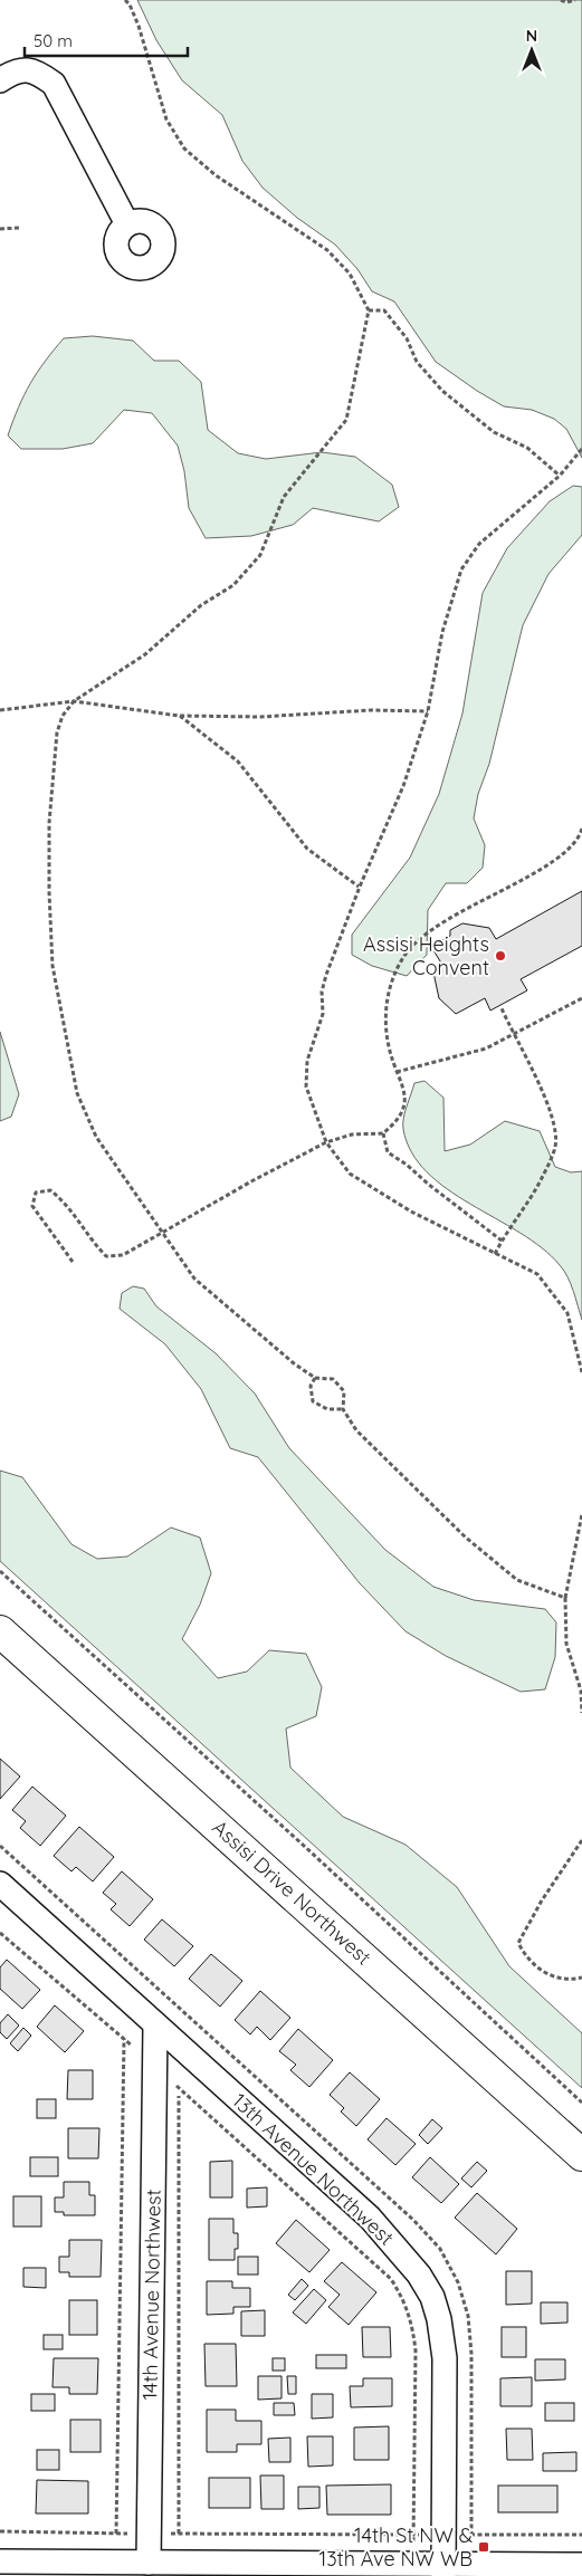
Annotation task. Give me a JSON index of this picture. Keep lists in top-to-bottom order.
{
  "streets": {
    "main road": ["Assisi Drive Northwest"],
    "street": ["13th Avenue Northwest", "14th Avenue Northwest"]
  },
  "crossings": [
    ["13th Avenue Northwest", "14th Avenue Northwest"]
  ],
  "places": {
    "other": ["Assisi Heights Convent"],
    "transit": ["14th St NW & 13th Ave NW WB"]
  },
  "scale_bar": "50 m",
  "north": "top"
}
